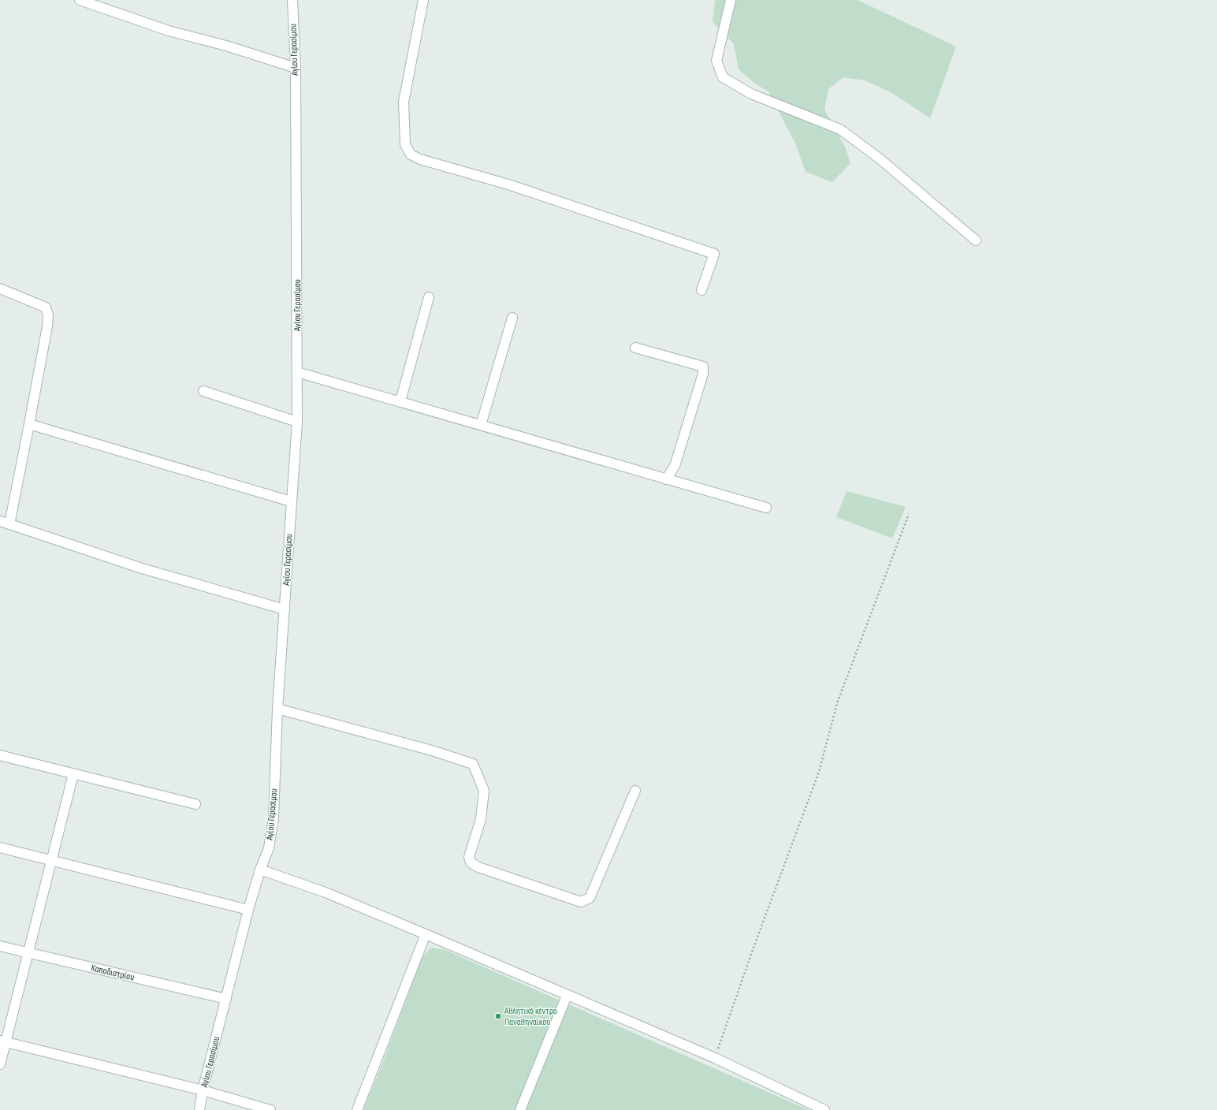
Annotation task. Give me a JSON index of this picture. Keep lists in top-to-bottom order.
{
  "streets": {
    "street": ["Αγίου Γερασίμου", "Καποδιστρίου"]
  },
  "crossings": [
    ["Αγίου Γερασίμου", "Καποδιστρίου"]
  ],
  "places": ["Αθλητικό κέντρο Παναθηναϊκού"]
}
